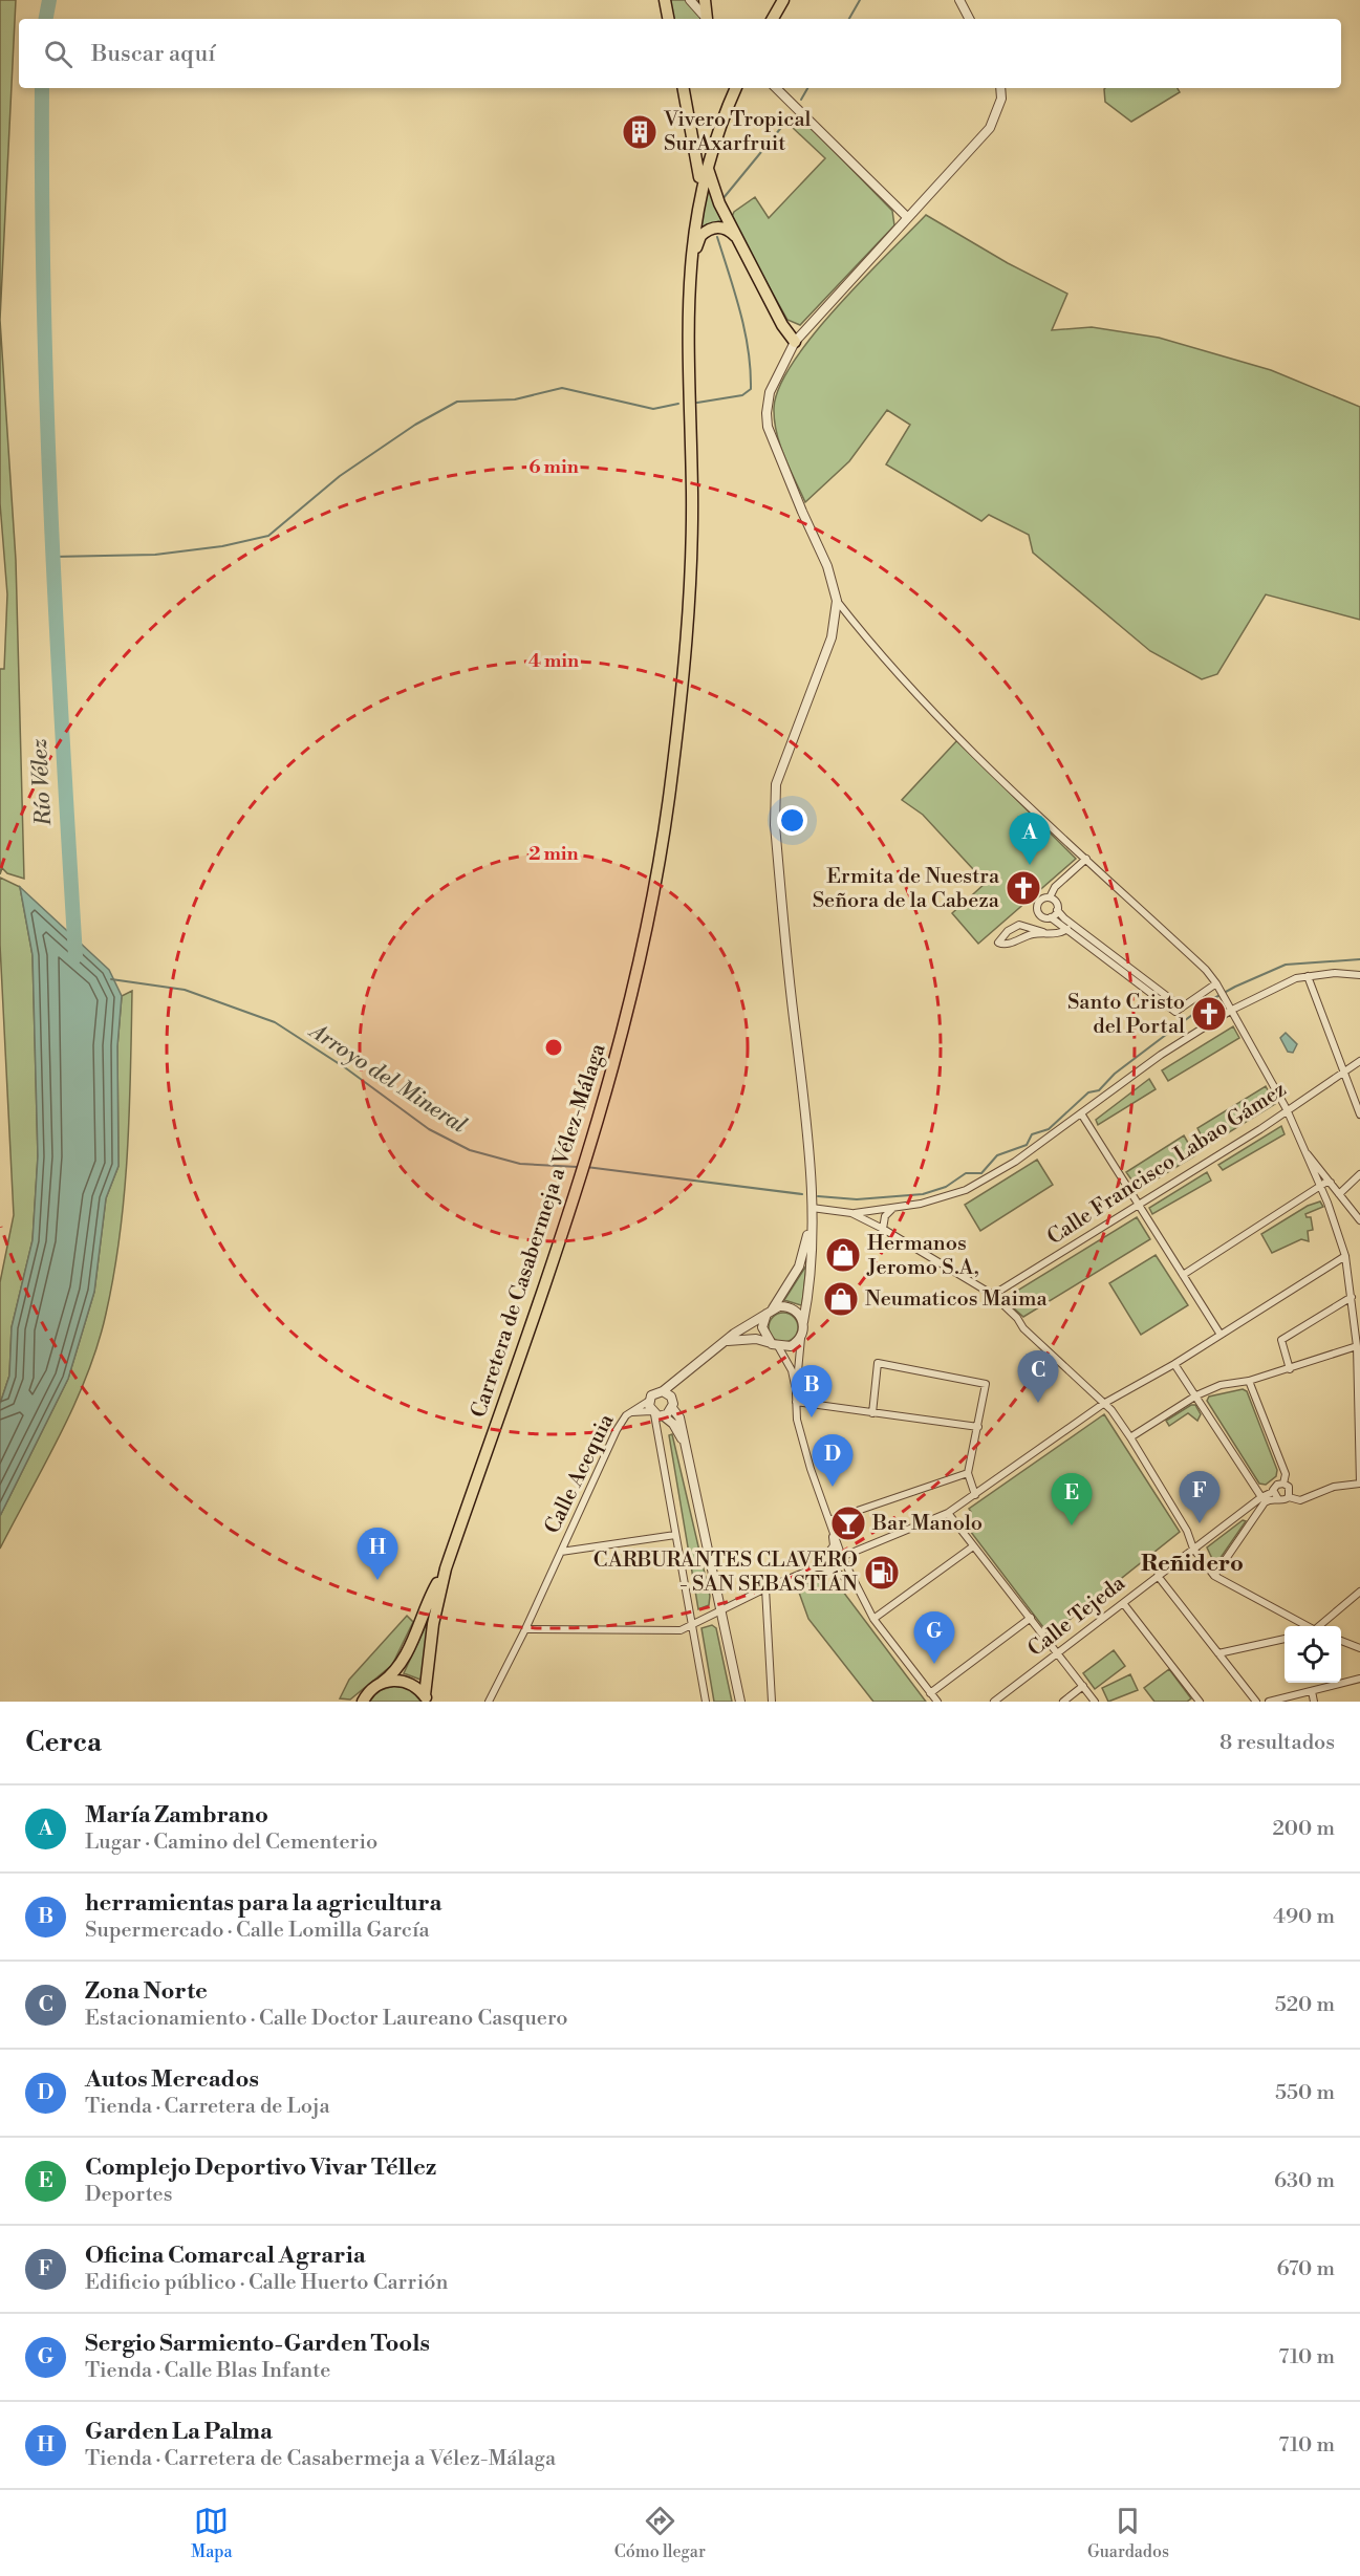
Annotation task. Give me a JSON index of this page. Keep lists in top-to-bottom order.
{
  "streets": {
    "main road": ["Carretera de Casabermeja a Vélez-Málaga"],
    "street": ["Calle Francisco Labao Gámez", "Calle Acequia", "Calle Tejeda"]
  },
  "districts": ["Reñidero"],
  "water": ["Río Vélez", "Arroyo del Mineral"],
  "places": {
    "building": ["Vivero Tropical SurAxarfruit"],
    "church": ["Ermita de Nuestra Señora de la Cabeza", "Santo Cristo del Portal"],
    "shop": ["Hermanos Jeromo S.A,", "Neumaticos Maima"],
    "bar": ["Bar Manolo"],
    "fuel station": ["CARBURANTES CLAVERO - SAN SEBASTIÁN"]
  },
  "page": {
    "search": "Buscar aquí",
    "pins": [
      "A",
      "C",
      "B",
      "D",
      "F",
      "E",
      "H",
      "G"
    ],
    "heading": ["Cerca", "8 resultados"],
    "list": [
      {
        "mark": "A",
        "name": "María Zambrano",
        "note": "Lugar · Camino del Cementerio",
        "value": "200 m"
      },
      {
        "mark": "B",
        "name": "herramientas para la agricultura",
        "note": "Supermercado · Calle Lomilla García",
        "value": "490 m"
      },
      {
        "mark": "C",
        "name": "Zona Norte",
        "note": "Estacionamiento · Calle Doctor Laureano Casquero",
        "value": "520 m"
      },
      {
        "mark": "D",
        "name": "Autos Mercados",
        "note": "Tienda · Carretera de Loja",
        "value": "550 m"
      },
      {
        "mark": "E",
        "name": "Complejo Deportivo Vivar Téllez",
        "note": "Deportes",
        "value": "630 m"
      },
      {
        "mark": "F",
        "name": "Oficina Comarcal Agraria",
        "note": "Edificio público · Calle Huerto Carrión",
        "value": "670 m"
      },
      {
        "mark": "G",
        "name": "Sergio Sarmiento-Garden Tools",
        "note": "Tienda · Calle Blas Infante",
        "value": "710 m"
      },
      {
        "mark": "H",
        "name": "Garden La Palma",
        "note": "Tienda · Carretera de Casabermeja a Vélez-Málaga",
        "value": "710 m"
      }
    ],
    "nav": ["Mapa", "Cómo llegar", "Guardados"]
  },
  "rings": ["6 min", "4 min", "2 min"]
}
